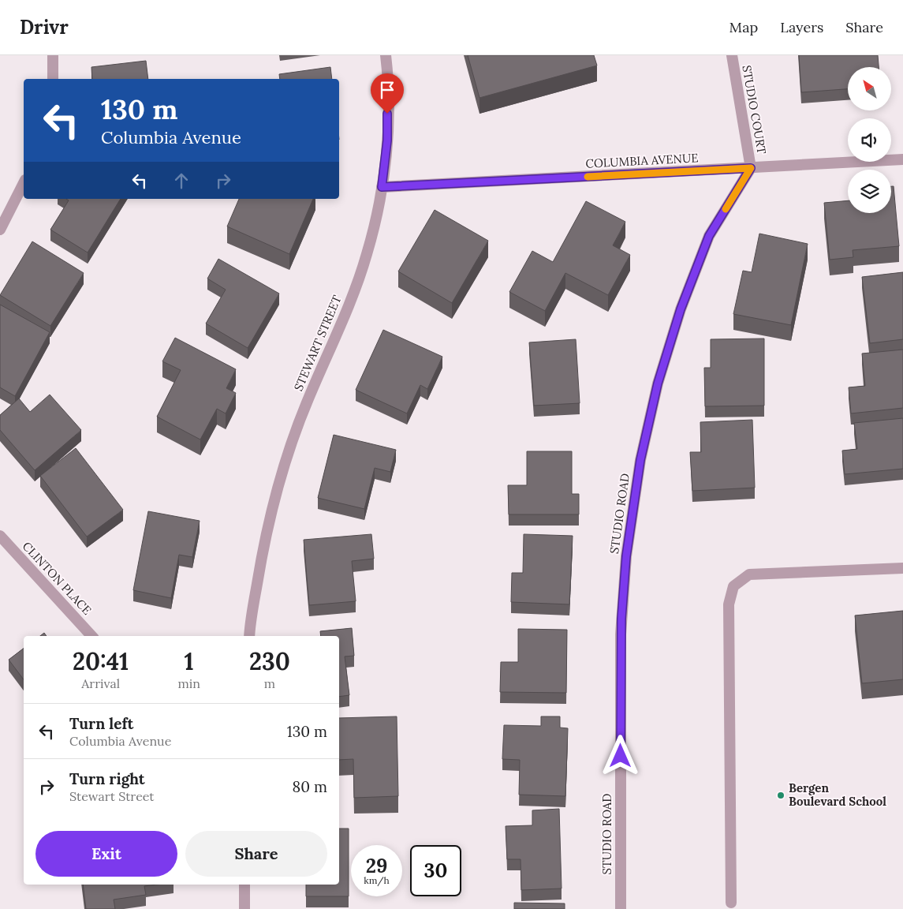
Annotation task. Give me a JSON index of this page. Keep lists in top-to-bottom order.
{
  "streets": {
    "street": [
      "STUDIO COURT",
      "COLUMBIA AVENUE",
      "STEWART STREET",
      "STUDIO ROAD",
      "CLINTON PLACE"
    ]
  },
  "crossings": [
    ["STUDIO COURT", "COLUMBIA AVENUE"],
    ["STUDIO COURT", "STUDIO ROAD"],
    ["COLUMBIA AVENUE", "STEWART STREET"],
    ["COLUMBIA AVENUE", "STUDIO ROAD"]
  ],
  "places": ["Bergen Boulevard School"],
  "north": "top left",
  "page": {
    "header": "Drivr",
    "nav": ["Map", "Layers", "Share"],
    "turn": ["130 m", "Columbia Avenue"],
    "eta": [
      "20:41",
      "Arrival",
      "1",
      "min",
      "230",
      "m"
    ],
    "list": [
      {
        "name": "Turn left",
        "note": "Columbia Avenue",
        "value": "130 m"
      },
      {
        "name": "Turn right",
        "note": "Stewart Street",
        "value": "80 m"
      }
    ],
    "buttons": ["Exit", "Share"],
    "speed": "29 km/h",
    "limit": "30"
  }
}
